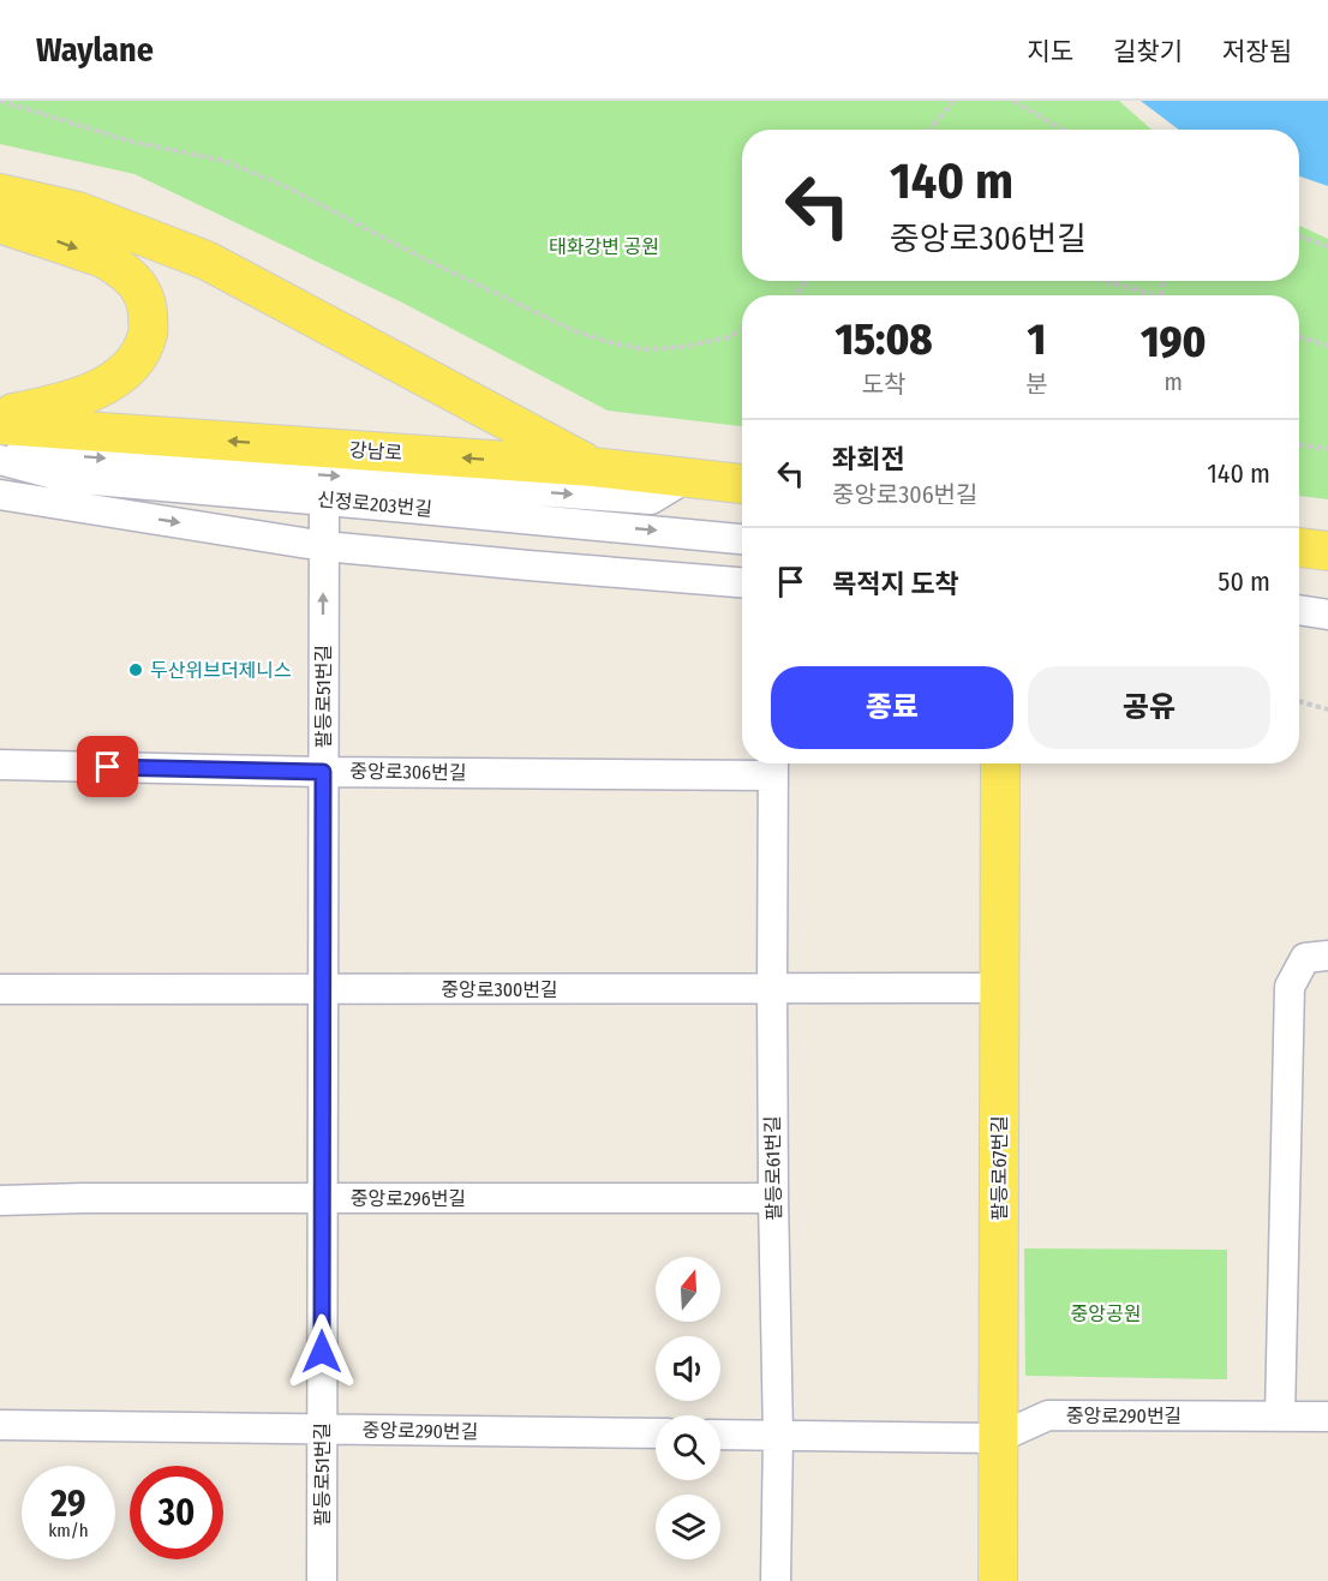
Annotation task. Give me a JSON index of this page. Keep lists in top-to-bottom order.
{
  "streets": {
    "main road": ["강남로", "팔등로67번길"],
    "street": [
      "신정로203번길",
      "팔등로51번길",
      "중앙로306번길",
      "중앙로300번길",
      "팔등로61번길",
      "중앙로296번길",
      "중앙로290번길"
    ]
  },
  "crossings": [
    ["신정로203번길", "팔등로51번길"],
    ["팔등로51번길", "중앙로306번길"],
    ["팔등로51번길", "중앙로300번길"],
    ["팔등로51번길", "중앙로296번길"],
    ["팔등로51번길", "중앙로290번길"],
    ["중앙로306번길", "팔등로61번길"],
    ["중앙로300번길", "팔등로61번길"],
    ["중앙로300번길", "팔등로67번길"],
    ["팔등로61번길", "중앙로296번길"],
    ["팔등로61번길", "중앙로290번길"],
    ["팔등로67번길", "중앙로290번길"]
  ],
  "parks": ["태화강변 공원", "중앙공원"],
  "places": ["두산위브더제니스"],
  "north": "top",
  "page": {
    "header": "Waylane",
    "nav": ["지도", "길찾기", "저장됨"],
    "turn": ["140 m", "중앙로306번길"],
    "eta": [
      "15:08",
      "도착",
      "1",
      "분",
      "190",
      "m"
    ],
    "list": [
      {
        "name": "좌회전",
        "note": "중앙로306번길",
        "value": "140 m"
      },
      {
        "name": "목적지 도착",
        "value": "50 m"
      }
    ],
    "buttons": ["종료", "공유"],
    "speed": "29 km/h",
    "limit": "30"
  }
}
